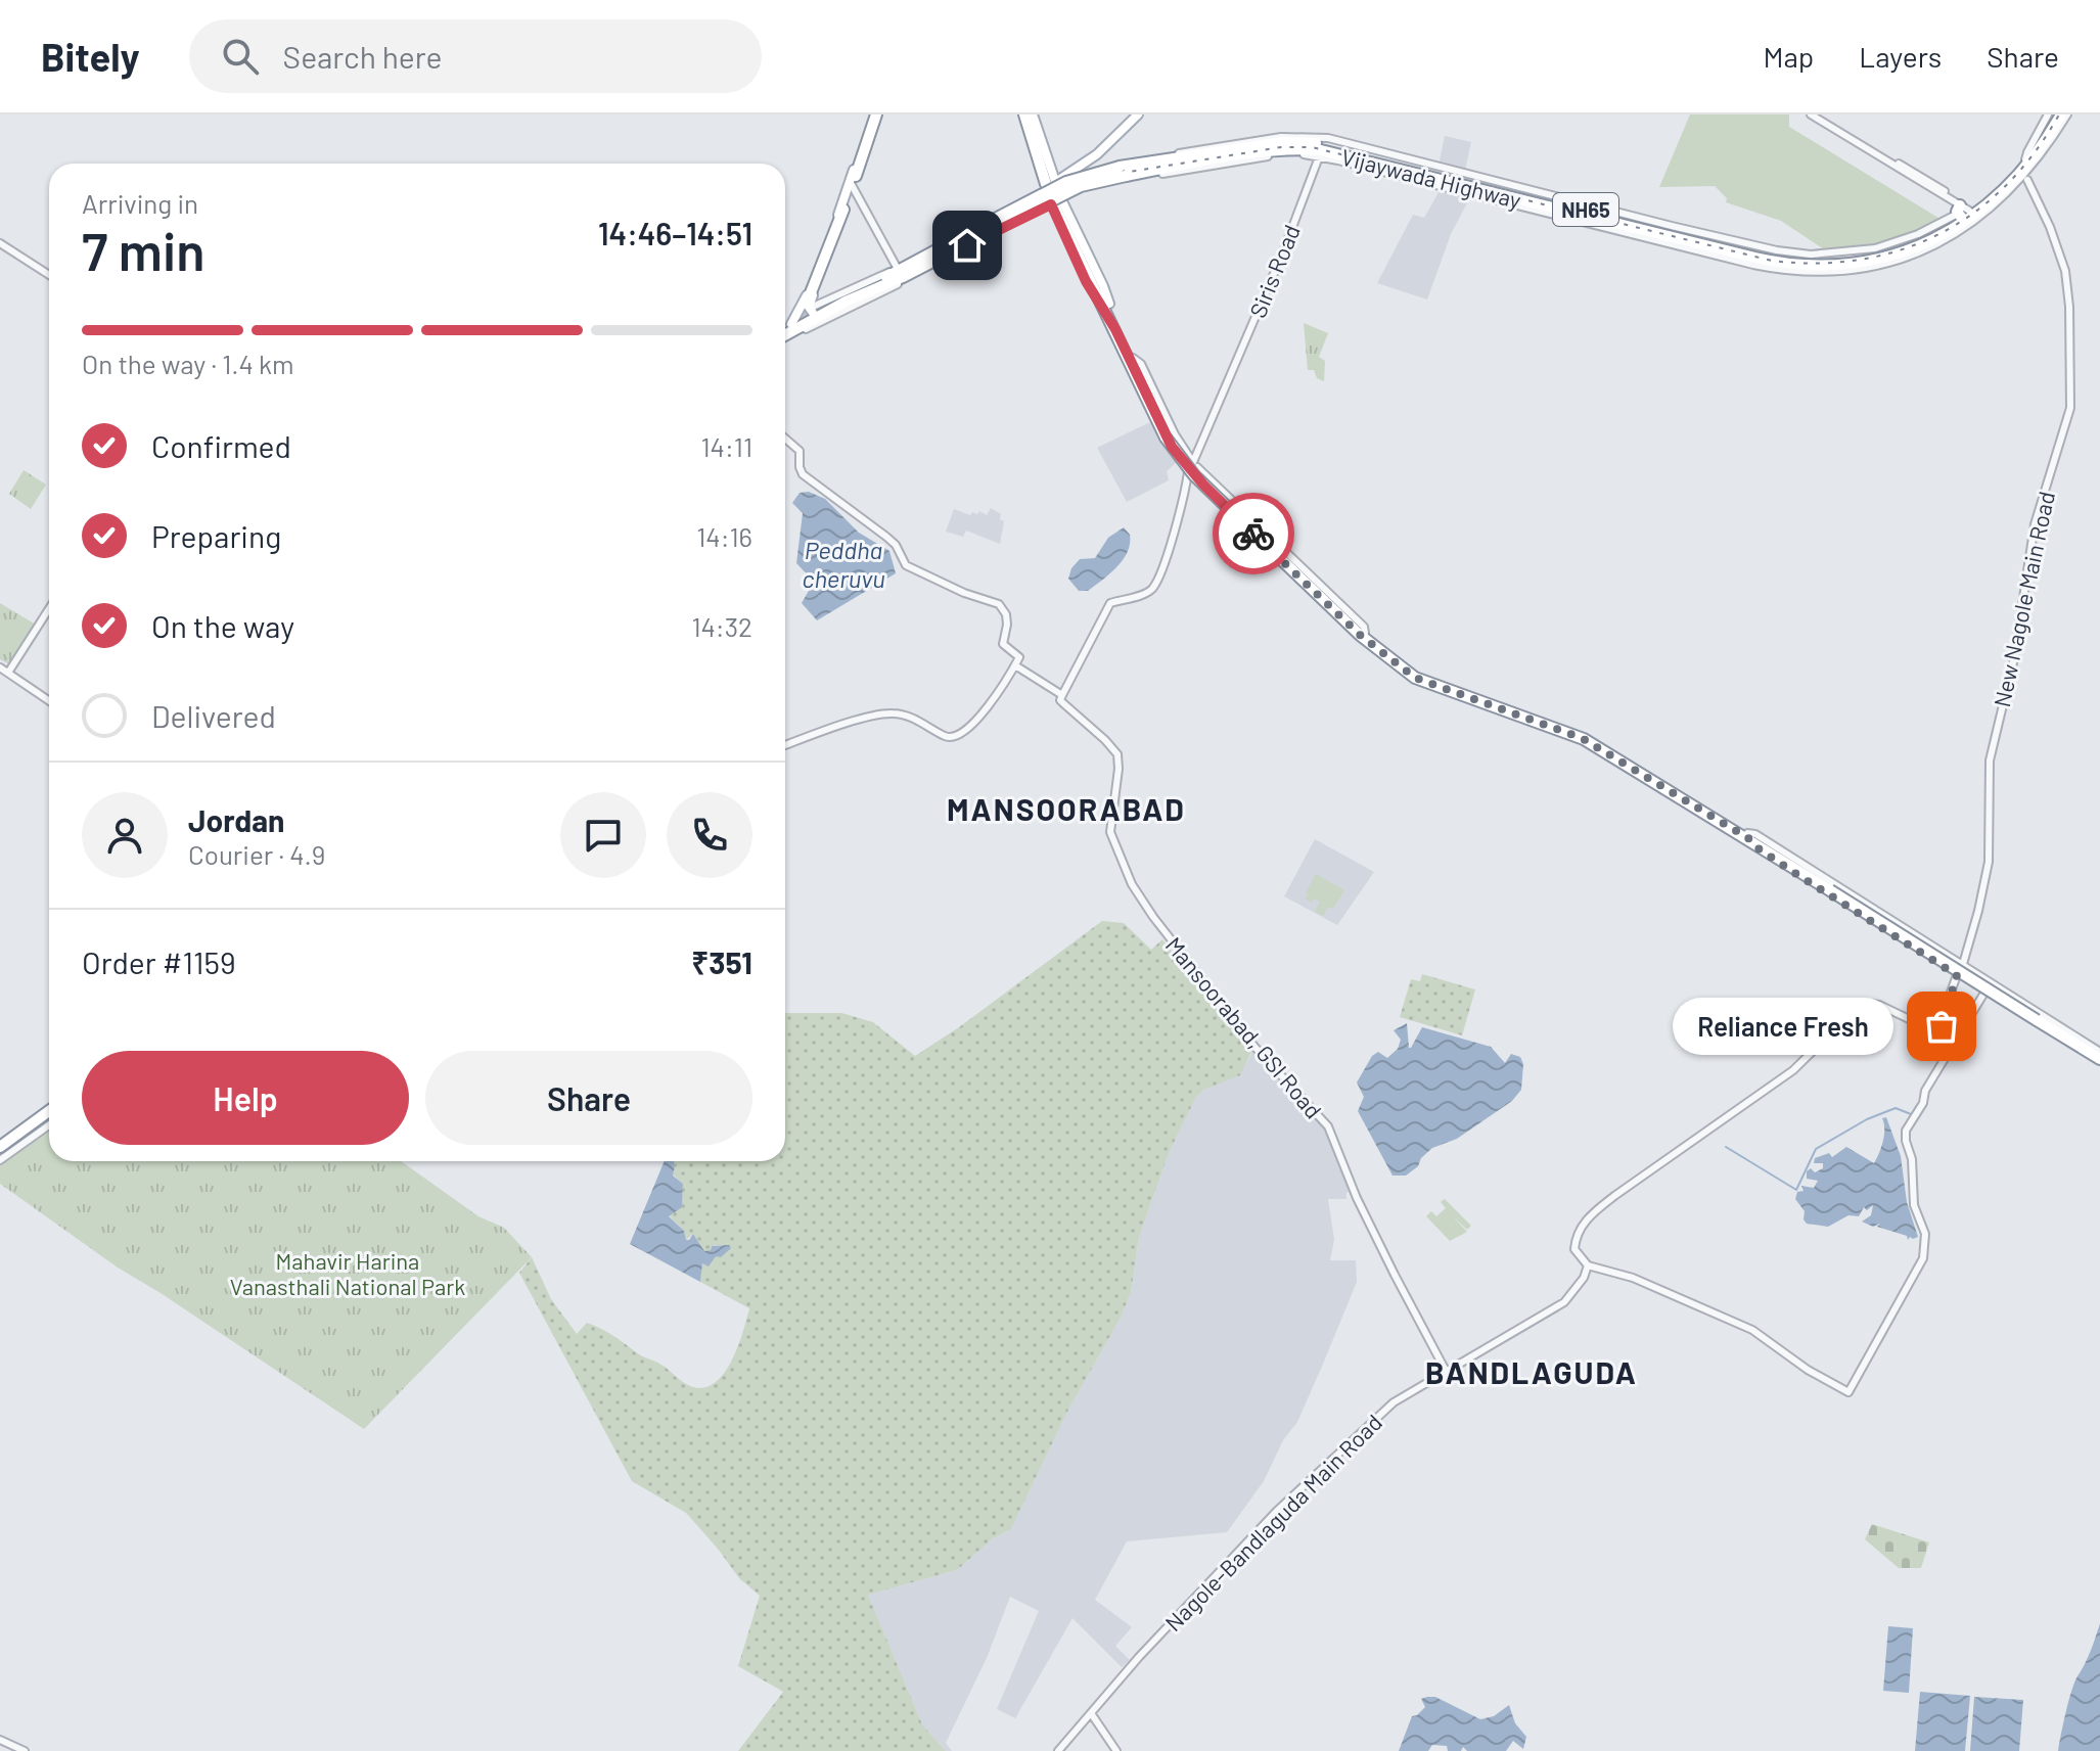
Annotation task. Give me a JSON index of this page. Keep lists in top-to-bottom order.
{
  "streets": {
    "highway": ["Vijaywada Highway", "NH65"],
    "street": [
      "Siris Road",
      "New Nagole Main Road",
      "Mansoorabad, GSI Road",
      "Nagole-Bandlaguda Main Road"
    ]
  },
  "crossings": [
    ["Vijaywada Highway", "NH65"],
    ["Vijaywada Highway", "Siris Road"],
    ["Vijaywada Highway", "New Nagole Main Road"],
    ["Mansoorabad, GSI Road", "Nagole-Bandlaguda Main Road"]
  ],
  "districts": ["MANSOORABAD", "BANDLAGUDA"],
  "water": ["Peddha cheruvu"],
  "parks": ["Mahavir Harina Vanasthali National Park"],
  "places": ["Reliance Fresh"],
  "page": {
    "header": "Bitely",
    "search": "Search here",
    "nav": ["Map", "Layers", "Share"],
    "heading": ["7 min", "Arriving in", "14:46–14:51"],
    "panel": [
      "Jordan",
      "Courier · 4.9",
      "Order #1159",
      "₹351"
    ],
    "bar": "On the way · 1.4 km",
    "list": [
      ["Confirmed", "14:11"],
      ["Preparing", "14:16"],
      ["On the way", "14:32"],
      "Delivered"
    ],
    "bubble": "Reliance Fresh",
    "buttons": ["Help", "Share"]
  }
}
